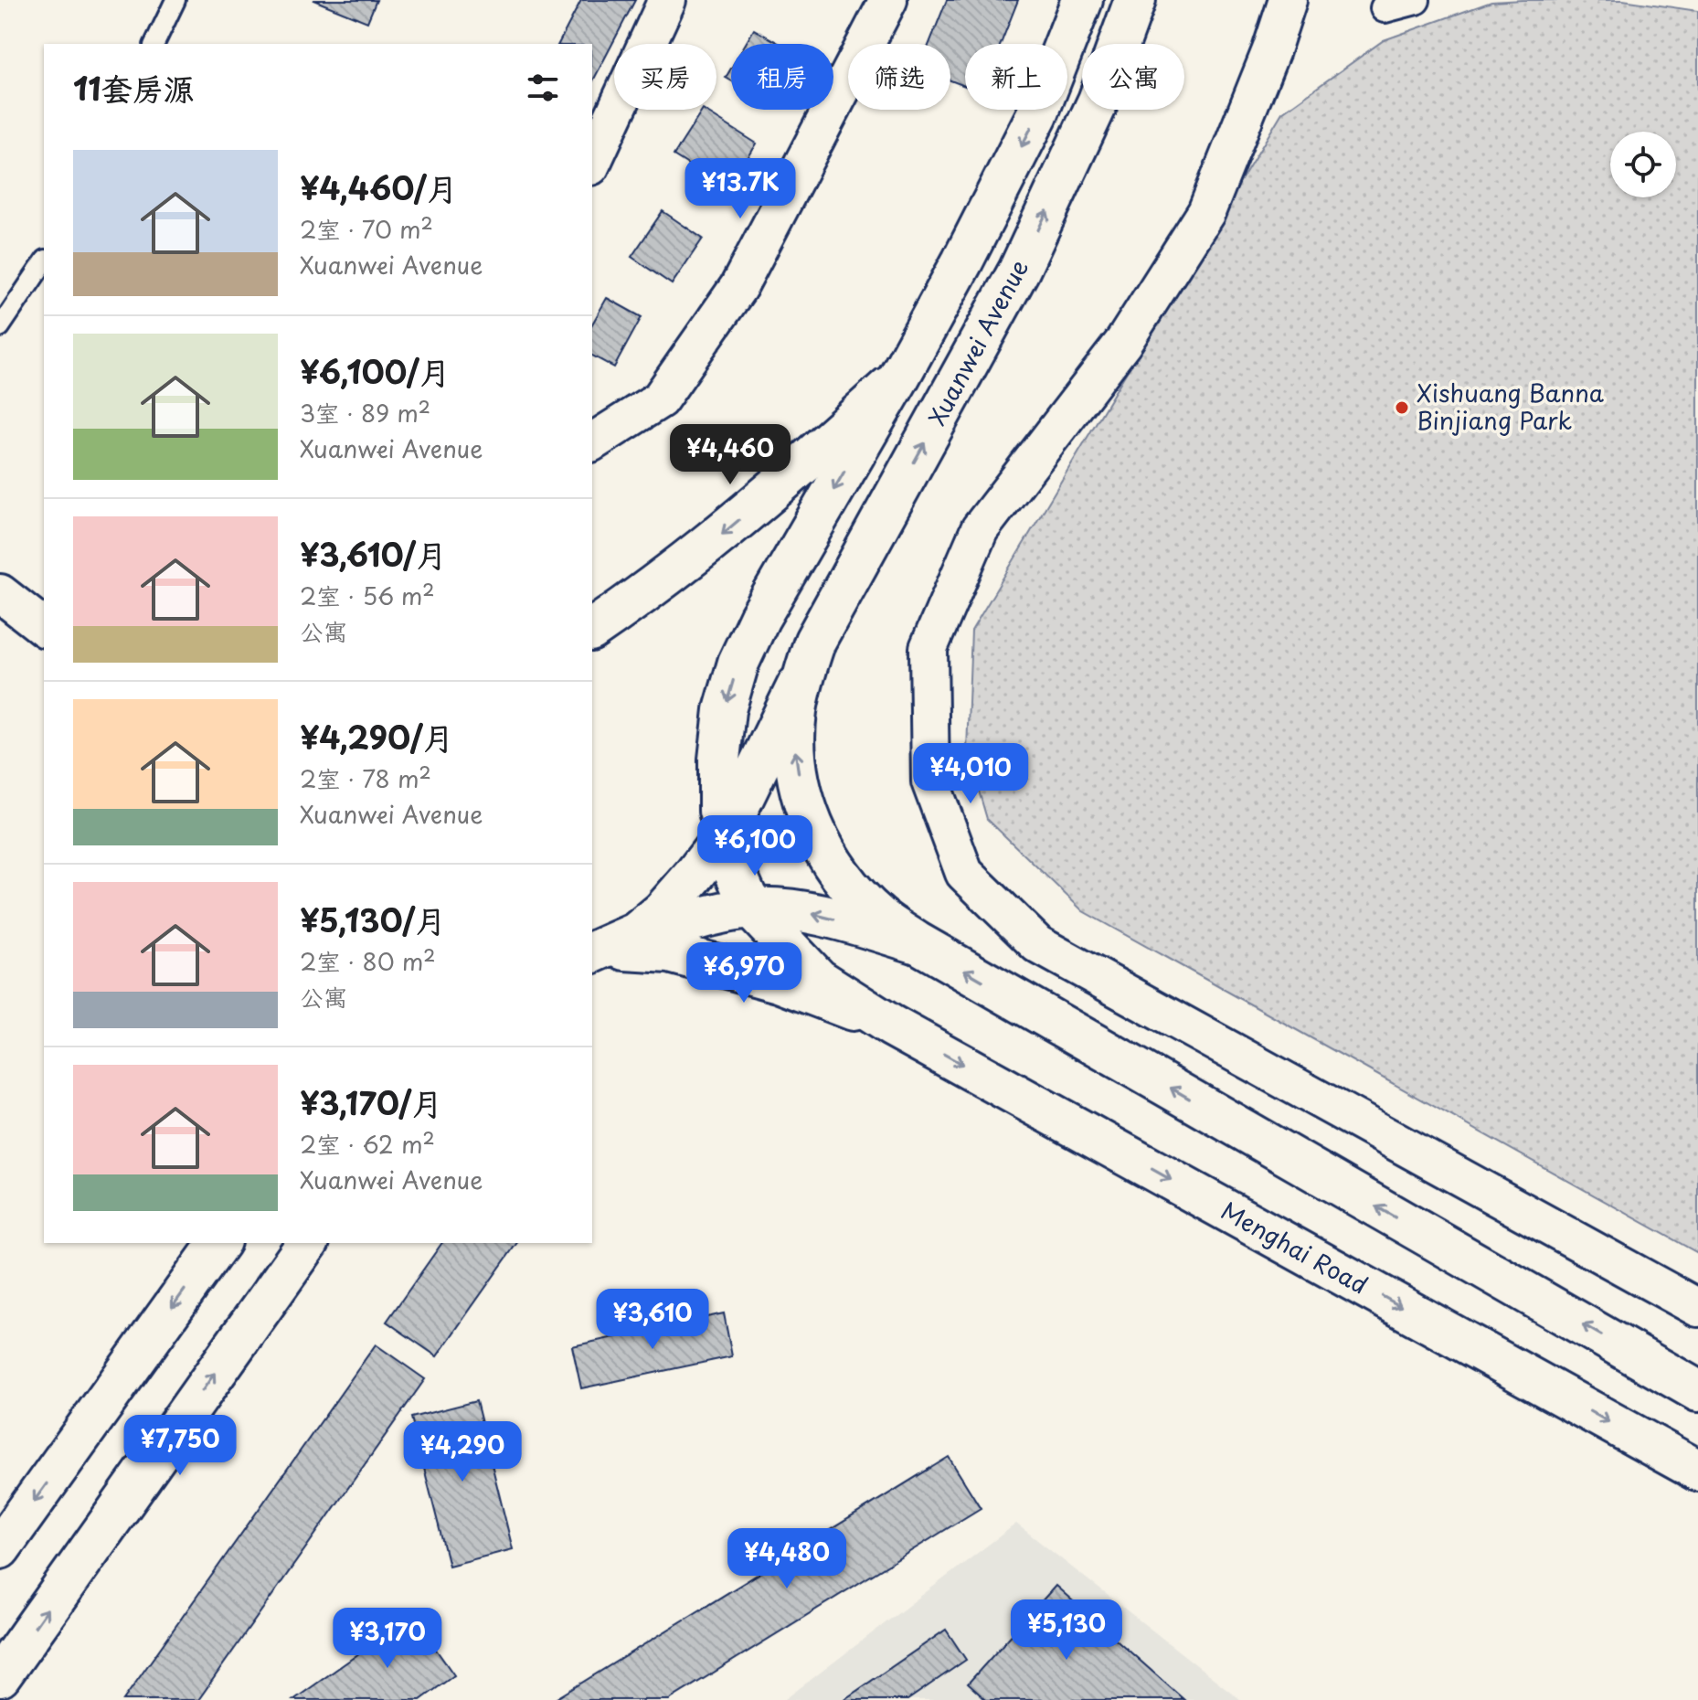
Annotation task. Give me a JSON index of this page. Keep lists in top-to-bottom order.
{
  "streets": {
    "main road": ["Xuanwei Avenue", "Menghai Road"]
  },
  "places": ["Xishuang Banna Binjiang Park"],
  "page": {
    "chip": [
      "买房",
      "租房",
      "筛选",
      "新上",
      "公寓"
    ],
    "heading": "11套房源",
    "list": [
      {
        "name": "¥4,460/月",
        "note": "2室 · 70 m² · Xuanwei Avenue"
      },
      {
        "name": "¥6,100/月",
        "note": "3室 · 89 m² · Xuanwei Avenue"
      },
      {
        "name": "¥3,610/月",
        "note": "2室 · 56 m² · 公寓"
      },
      {
        "name": "¥4,290/月",
        "note": "2室 · 78 m² · Xuanwei Avenue"
      },
      {
        "name": "¥5,130/月",
        "note": "2室 · 80 m² · 公寓"
      },
      {
        "name": "¥3,170/月",
        "note": "2室 · 62 m² · Xuanwei Avenue"
      }
    ],
    "price": [
      "¥13.7K",
      "¥4,460",
      "¥4,010",
      "¥6,100",
      "¥6,970",
      "¥3,610",
      "¥7,750",
      "¥4,290",
      "¥4,480",
      "¥5,130",
      "¥3,170"
    ]
  }
}
